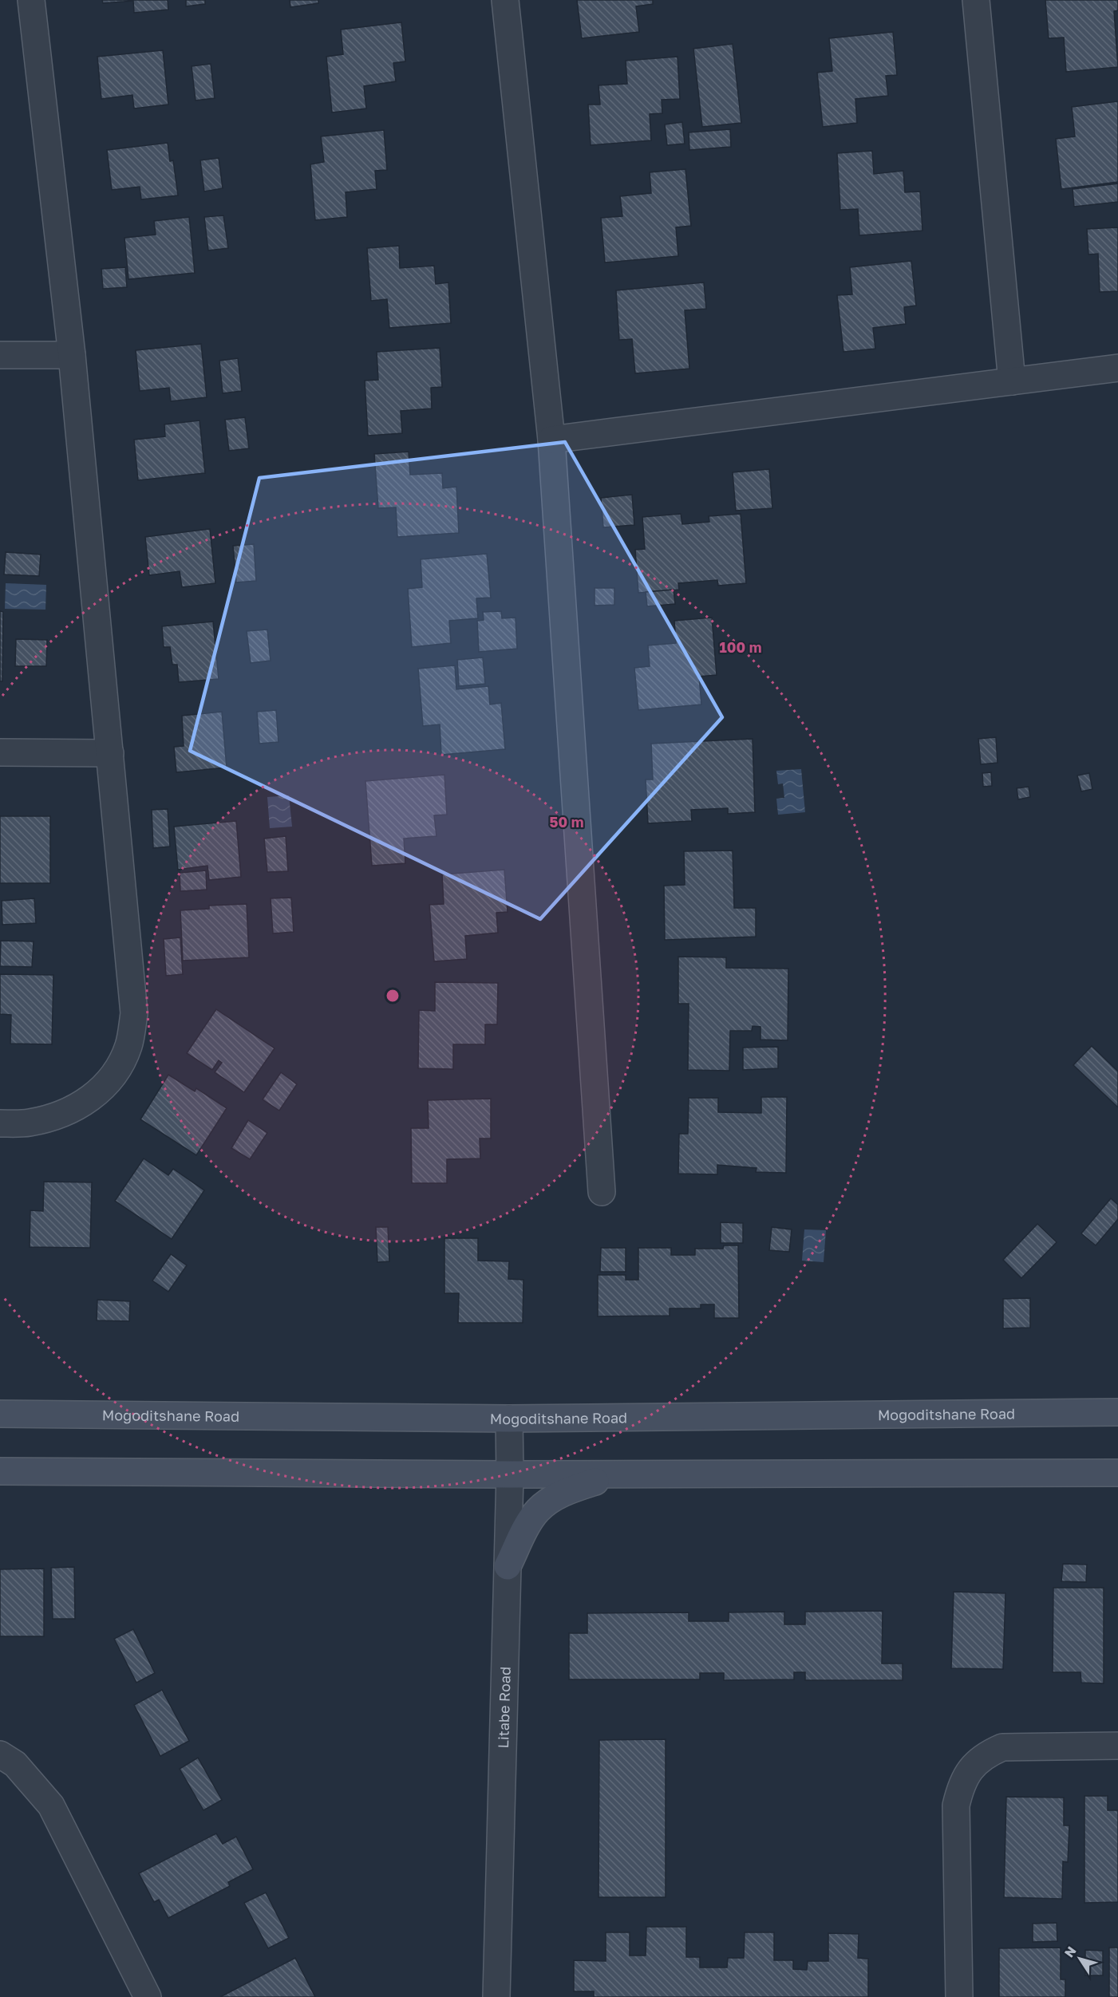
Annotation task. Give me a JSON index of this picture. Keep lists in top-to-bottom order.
{
  "streets": {
    "main road": ["Mogoditshane Road"],
    "street": ["Litabe Road"]
  },
  "crossings": [
    ["Mogoditshane Road", "Litabe Road"]
  ],
  "north": "top left",
  "rings": ["100 m", "50 m"]
}
